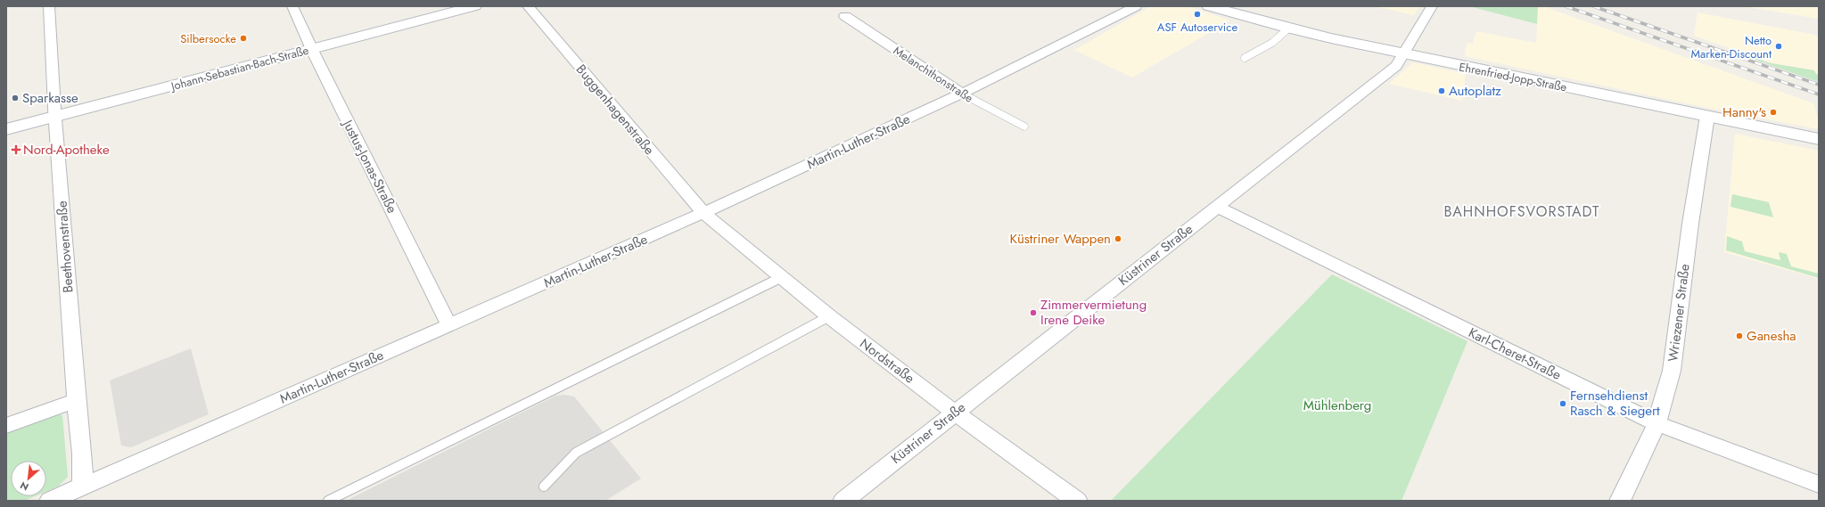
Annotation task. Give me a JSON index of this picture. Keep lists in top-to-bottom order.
{
  "streets": {
    "street": [
      "Johann-Sebastian-Bach-Straße",
      "Melanchthonstraße",
      "Ehrenfried-Jopp-Straße",
      "Buggenhagenstraße",
      "Martin-Luther-Straße",
      "Justus-Jonas-Straße",
      "Beethovenstraße",
      "Küstriner Straße",
      "Wriezener Straße",
      "Karl-Cheret-Straße",
      "Nordstraße"
    ]
  },
  "crossings": [
    ["Johann-Sebastian-Bach-Straße", "Justus-Jonas-Straße"],
    ["Johann-Sebastian-Bach-Straße", "Beethovenstraße"],
    ["Melanchthonstraße", "Martin-Luther-Straße"],
    ["Ehrenfried-Jopp-Straße", "Küstriner Straße"],
    ["Ehrenfried-Jopp-Straße", "Wriezener Straße"],
    ["Buggenhagenstraße", "Martin-Luther-Straße"],
    ["Buggenhagenstraße", "Nordstraße"],
    ["Martin-Luther-Straße", "Justus-Jonas-Straße"],
    ["Martin-Luther-Straße", "Beethovenstraße"],
    ["Martin-Luther-Straße", "Nordstraße"],
    ["Küstriner Straße", "Karl-Cheret-Straße"],
    ["Küstriner Straße", "Nordstraße"],
    ["Wriezener Straße", "Karl-Cheret-Straße"]
  ],
  "districts": ["BAHNHOFSVORSTADT"],
  "parks": ["Mühlenberg"],
  "places": {
    "other": [
      "ASF Autoservice",
      "Silbersocke",
      "Netto Marken-Discount",
      "Autoplatz",
      "Sparkasse",
      "Hanny's",
      "Küstriner Wappen",
      "Zimmervermietung Irene Deike",
      "Ganesha",
      "Fernsehdienst Rasch & Siegert"
    ],
    "health": ["Nord-Apotheke"]
  },
  "north": "bottom left"
}
